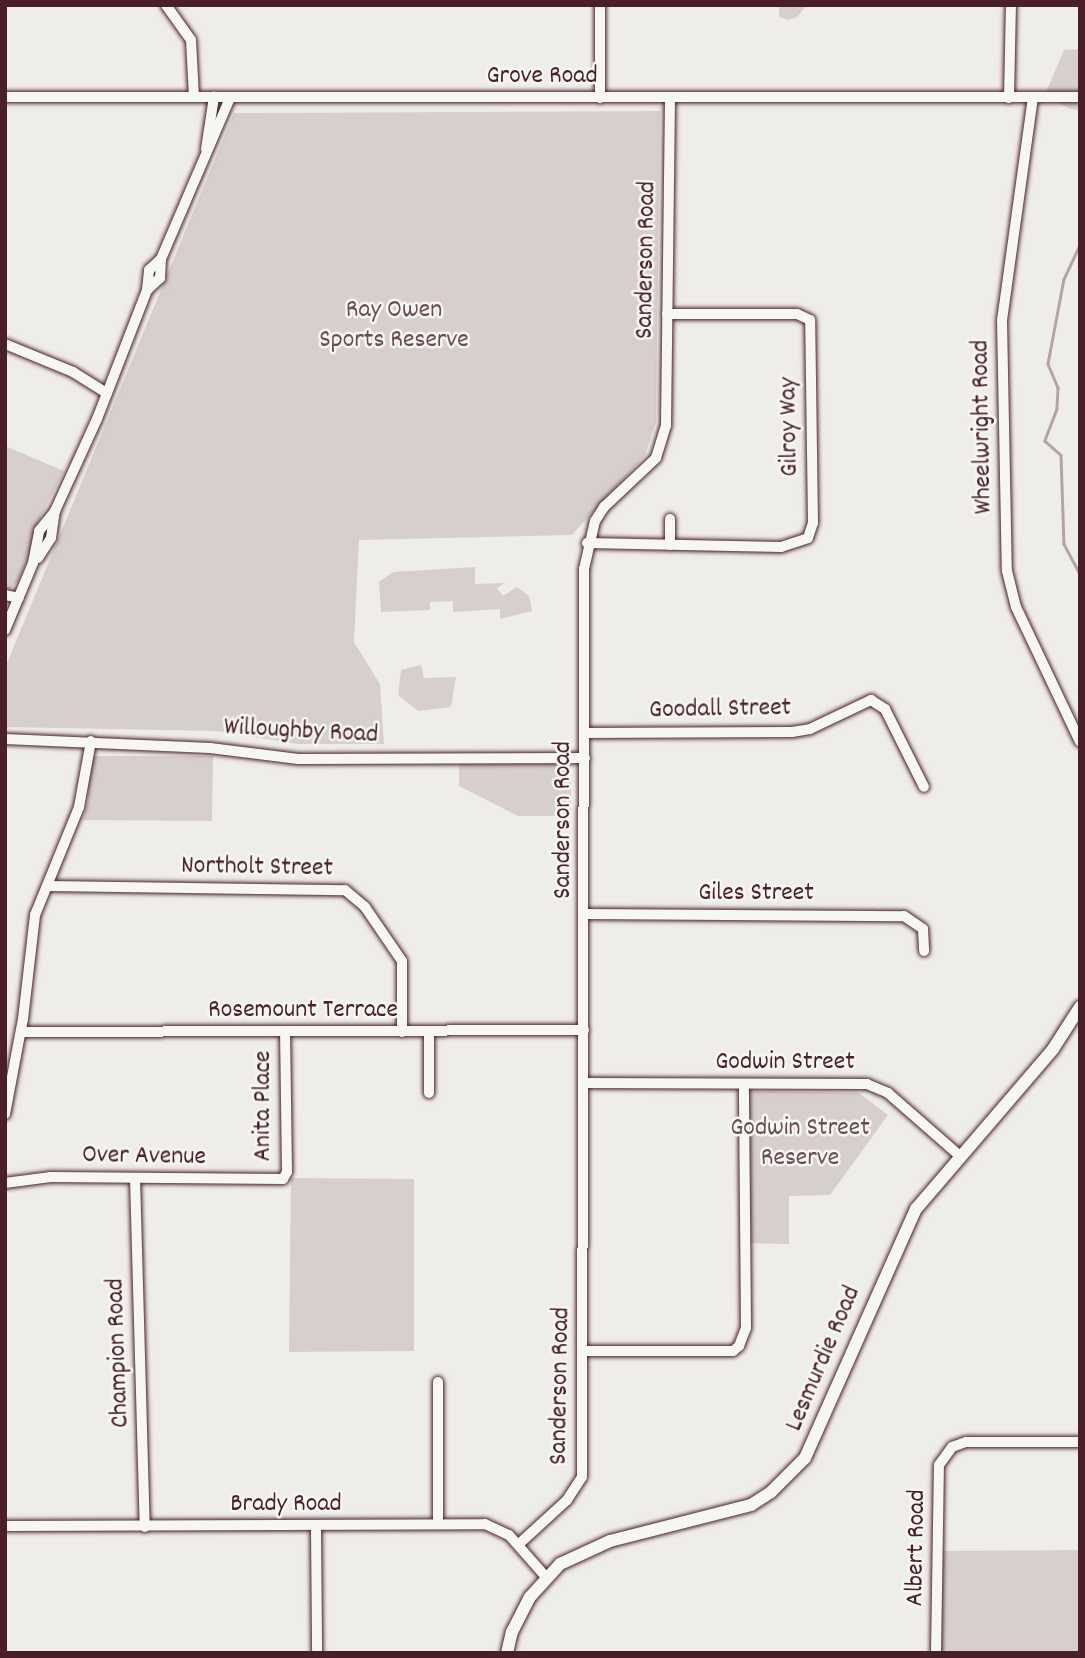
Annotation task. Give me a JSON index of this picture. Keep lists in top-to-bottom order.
{
  "streets": {
    "main road": ["Lesmurdie Road"],
    "street": [
      "Grove Road",
      "Sanderson Road",
      "Gilroy Way",
      "Wheelwright Road",
      "Goodall Street",
      "Willoughby Road",
      "Northolt Street",
      "Giles Street",
      "Rosemount Terrace",
      "Godwin Street",
      "Anita Place",
      "Over Avenue",
      "Champion Road",
      "Brady Road",
      "Albert Road"
    ]
  },
  "crossings": [
    ["Grove Road", "Sanderson Road"],
    ["Grove Road", "Wheelwright Road"],
    ["Sanderson Road", "Gilroy Way"],
    ["Sanderson Road", "Goodall Street"],
    ["Sanderson Road", "Willoughby Road"],
    ["Sanderson Road", "Giles Street"],
    ["Sanderson Road", "Rosemount Terrace"],
    ["Sanderson Road", "Godwin Street"],
    ["Sanderson Road", "Brady Road"],
    ["Northolt Street", "Rosemount Terrace"],
    ["Rosemount Terrace", "Anita Place"],
    ["Godwin Street", "Lesmurdie Road"],
    ["Anita Place", "Over Avenue"],
    ["Over Avenue", "Champion Road"],
    ["Champion Road", "Brady Road"],
    ["Lesmurdie Road", "Brady Road"]
  ],
  "parks": ["Ray Owen Sports Reserve", "Godwin Street Reserve"]
}
